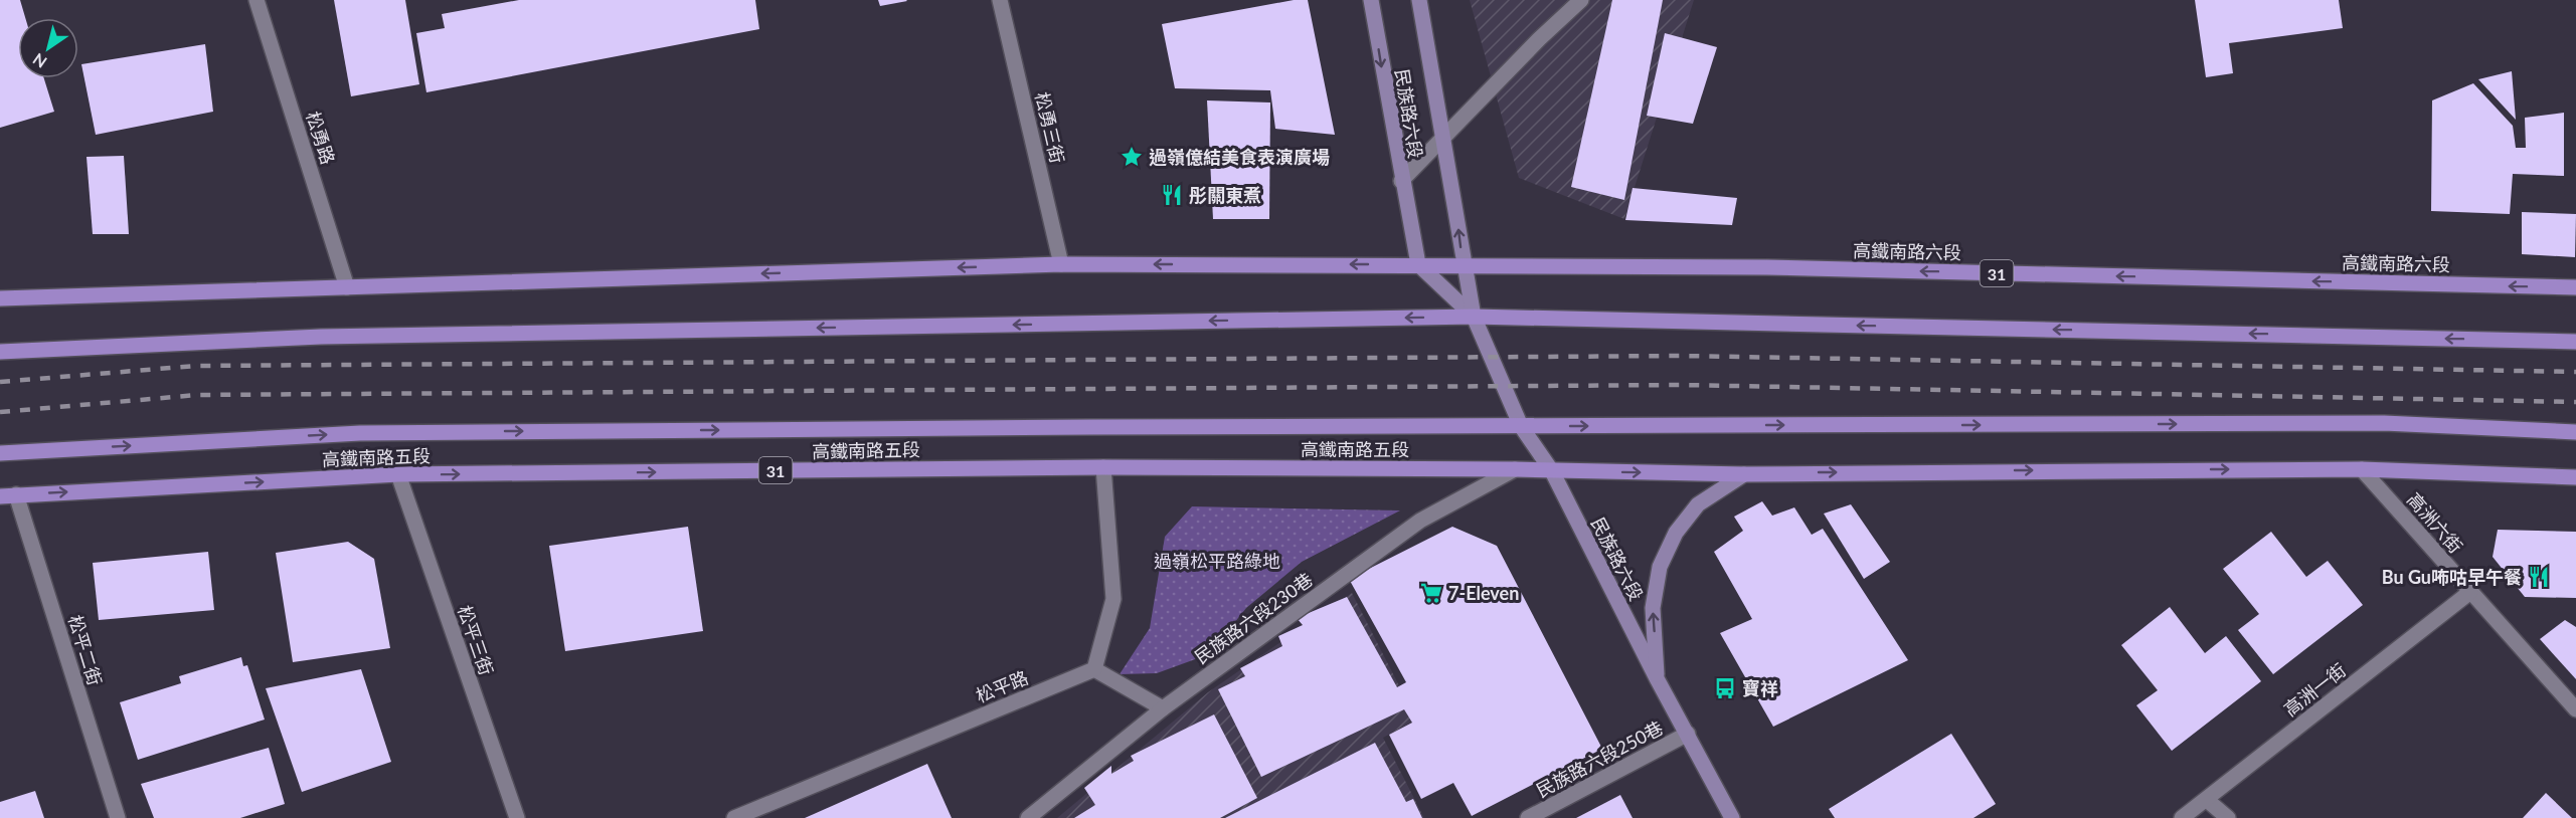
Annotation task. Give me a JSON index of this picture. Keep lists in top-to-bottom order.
{
  "streets": {
    "main road": [
      "民族路六段",
      "高鐵南路六段",
      "31",
      "高鐵南路五段"
    ],
    "street": [
      "松勇三街",
      "松勇路",
      "高洲六街",
      "民族路六段230巷",
      "松平三街",
      "松平二街",
      "松平路",
      "高洲一街",
      "民族路六段250巷"
    ]
  },
  "crossings": [
    ["民族路六段", "高鐵南路六段"],
    ["民族路六段", "31"],
    ["民族路六段", "高鐵南路五段"],
    ["民族路六段", "民族路六段250巷"],
    ["松勇三街", "31"],
    ["松勇路", "31"],
    ["高鐵南路六段", "31"],
    ["31", "高鐵南路五段"],
    ["31", "高洲六街"],
    ["高鐵南路五段", "民族路六段230巷"],
    ["高鐵南路五段", "松平三街"],
    ["高鐵南路五段", "松平二街"],
    ["高洲六街", "高洲一街"]
  ],
  "parks": ["過嶺松平路綠地"],
  "places": {
    "place": ["過嶺億結美食表演廣場"],
    "restaurant": ["彤關東煮", "Bu Gu咘咕早午餐"],
    "supermarket": ["7-Eleven"],
    "bus stop": ["寶祥"]
  },
  "north": "bottom left"
}
